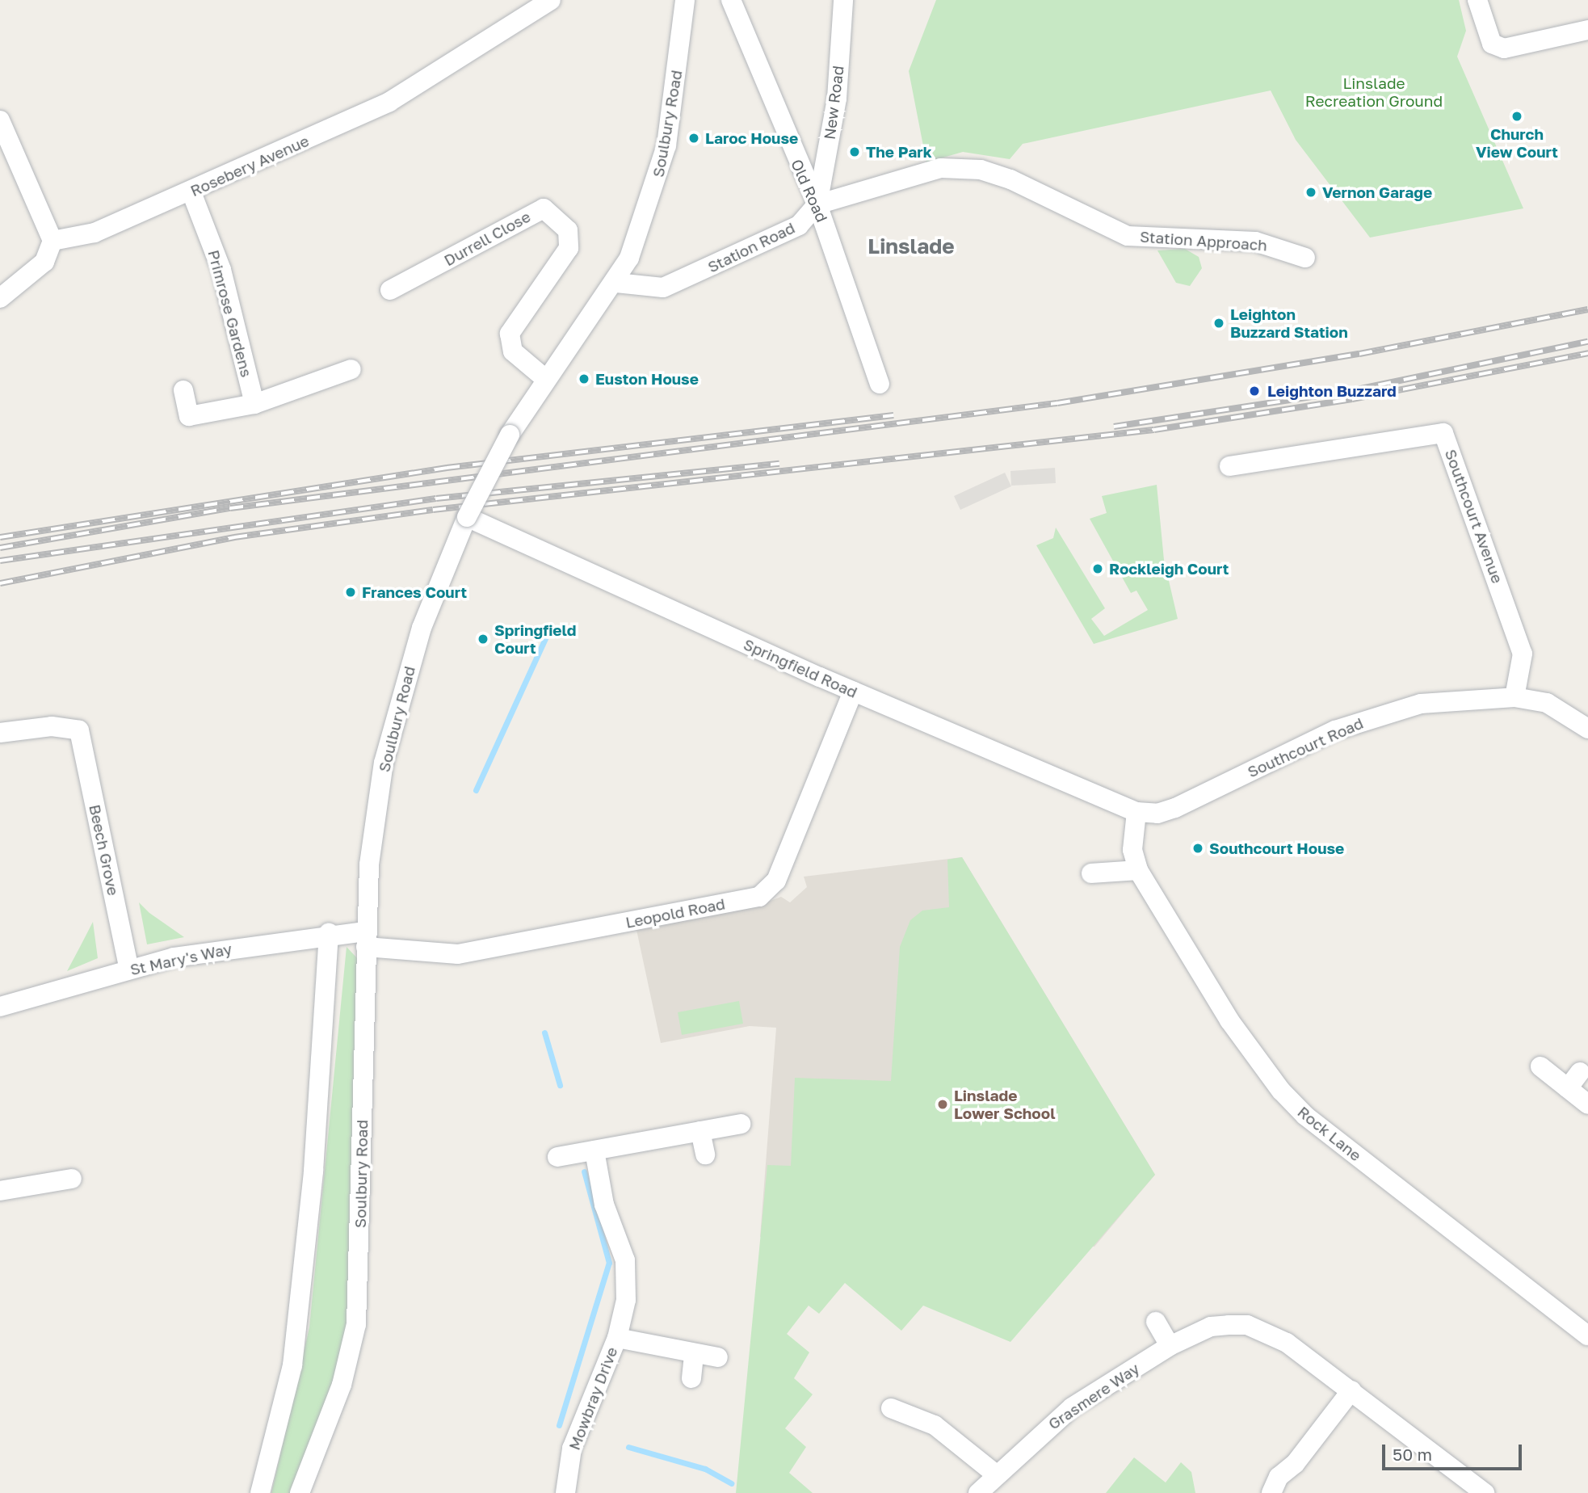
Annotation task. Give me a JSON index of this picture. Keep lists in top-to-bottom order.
{
  "streets": {
    "street": [
      "New Road",
      "Soulbury Road",
      "Rosebery Avenue",
      "Old Road",
      "Durrell Close",
      "Station Approach",
      "Station Road",
      "Primrose Gardens",
      "Southcourt Avenue",
      "Springfield Road",
      "Southcourt Road",
      "Beech Grove",
      "Leopold Road",
      "St Mary's Way",
      "Rock Lane",
      "Grasmere Way",
      "Mowbray Drive"
    ]
  },
  "crossings": [
    ["New Road", "Old Road"],
    ["New Road", "Station Approach"],
    ["New Road", "Station Road"],
    ["Soulbury Road", "Durrell Close"],
    ["Soulbury Road", "Station Road"],
    ["Soulbury Road", "Springfield Road"],
    ["Soulbury Road", "Leopold Road"],
    ["Soulbury Road", "St Mary's Way"],
    ["Rosebery Avenue", "Primrose Gardens"],
    ["Old Road", "Station Approach"],
    ["Old Road", "Station Road"],
    ["Station Approach", "Station Road"],
    ["Southcourt Avenue", "Southcourt Road"],
    ["Springfield Road", "Southcourt Road"],
    ["Springfield Road", "Leopold Road"],
    ["Springfield Road", "Rock Lane"],
    ["Southcourt Road", "Rock Lane"],
    ["Beech Grove", "St Mary's Way"],
    ["Leopold Road", "St Mary's Way"]
  ],
  "districts": ["Linslade"],
  "parks": ["Linslade Recreation Ground"],
  "places": [
    "Church View Court",
    "Laroc House",
    "The Park",
    "Vernon Garage",
    "Leighton Buzzard Station",
    "Euston House",
    "Leighton Buzzard",
    "Rockleigh Court",
    "Frances Court",
    "Springfield Court",
    "Southcourt House",
    "Linslade Lower School"
  ],
  "scale_bar": "50 m"
}
